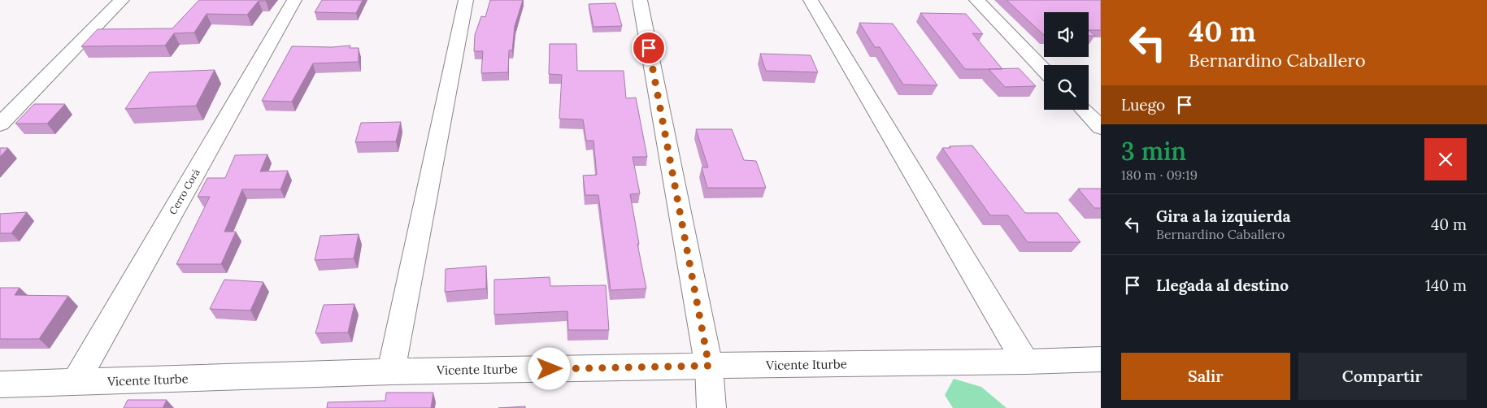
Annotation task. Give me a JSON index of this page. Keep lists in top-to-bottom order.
{
  "streets": {
    "street": ["Cerro Corá", "Vicente Iturbe"]
  },
  "crossings": [
    ["Cerro Corá", "Vicente Iturbe"]
  ],
  "page": {
    "turn": ["40 m", "Bernardino Caballero"],
    "then": "Luego",
    "heading": ["3 min", "180 m · 09:19"],
    "list": [
      {
        "name": "Gira a la izquierda",
        "note": "Bernardino Caballero",
        "value": "40 m"
      },
      {
        "name": "Llegada al destino",
        "value": "140 m"
      }
    ],
    "buttons": ["Salir", "Compartir"]
  }
}
